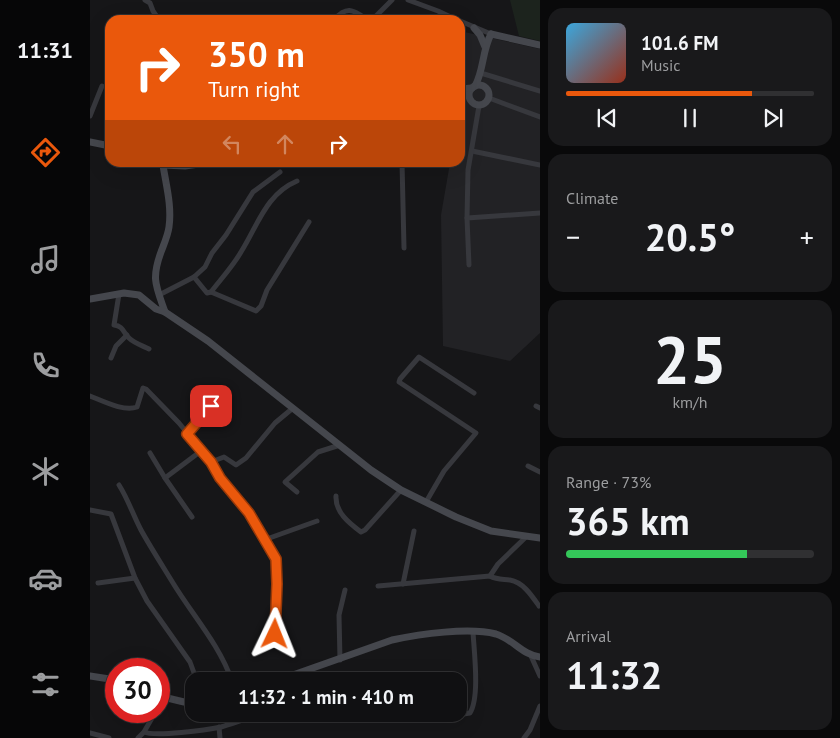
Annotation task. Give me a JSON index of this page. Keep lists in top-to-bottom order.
{
  "page": {
    "tabs": "11:31",
    "turn": ["350 m", "Turn right"],
    "song": ["101.6 FM", "Music"],
    "tile": [
      "Climate",
      ["25", "km/h"],
      ["Range · 73%", "365 km"],
      ["Arrival", "11:32"]
    ],
    "heat": ["−", "20.5°", "+"],
    "limit": "30",
    "trip": "11:32 · 1 min · 410 m"
  }
}
